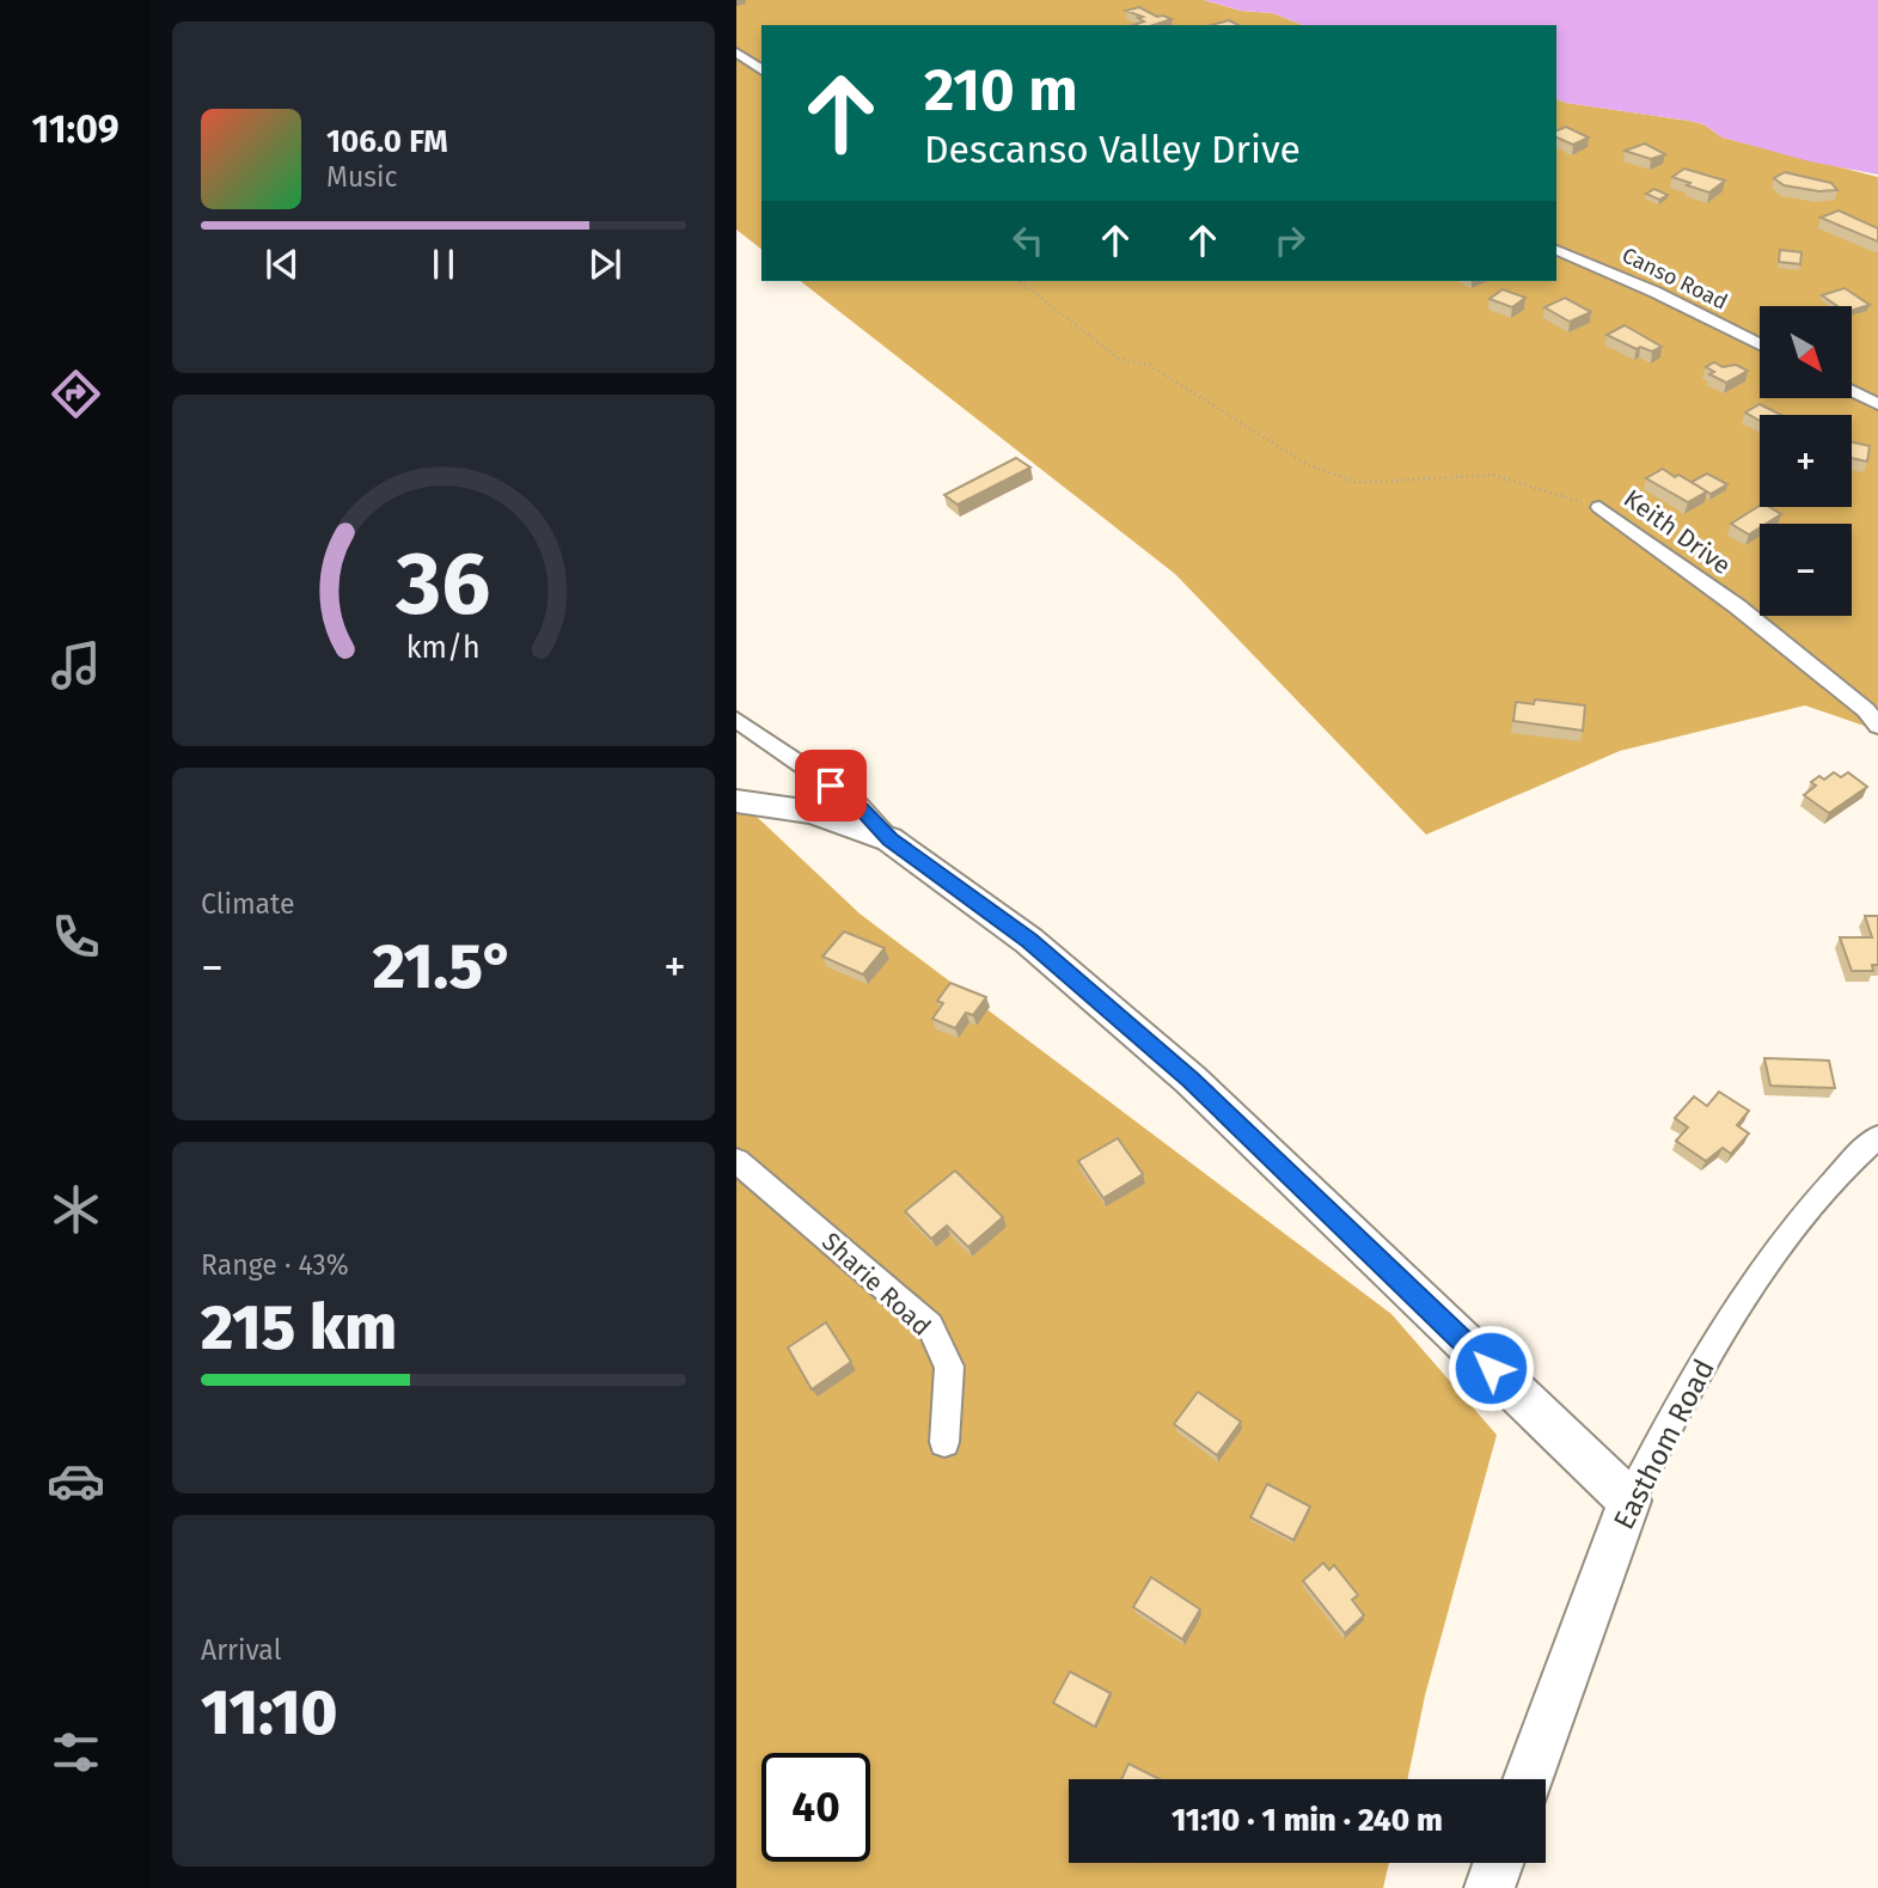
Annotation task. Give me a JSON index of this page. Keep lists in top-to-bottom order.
{
  "streets": {
    "street": [
      "Canso Road",
      "Keith Drive",
      "Sharie Road",
      "Easthom Road"
    ]
  },
  "north": "bottom right",
  "page": {
    "tabs": "11:09",
    "turn": ["210 m", "Descanso Valley Drive"],
    "song": ["106.0 FM", "Music"],
    "map_buttons": ["+", "−"],
    "tile": [
      "Climate",
      ["Range · 43%", "215 km"],
      ["Arrival", "11:10"]
    ],
    "heat": ["−", "21.5°", "+"],
    "limit": "40",
    "trip": "11:10 · 1 min · 240 m",
    "gauge": ["36", "km/h"]
  }
}
